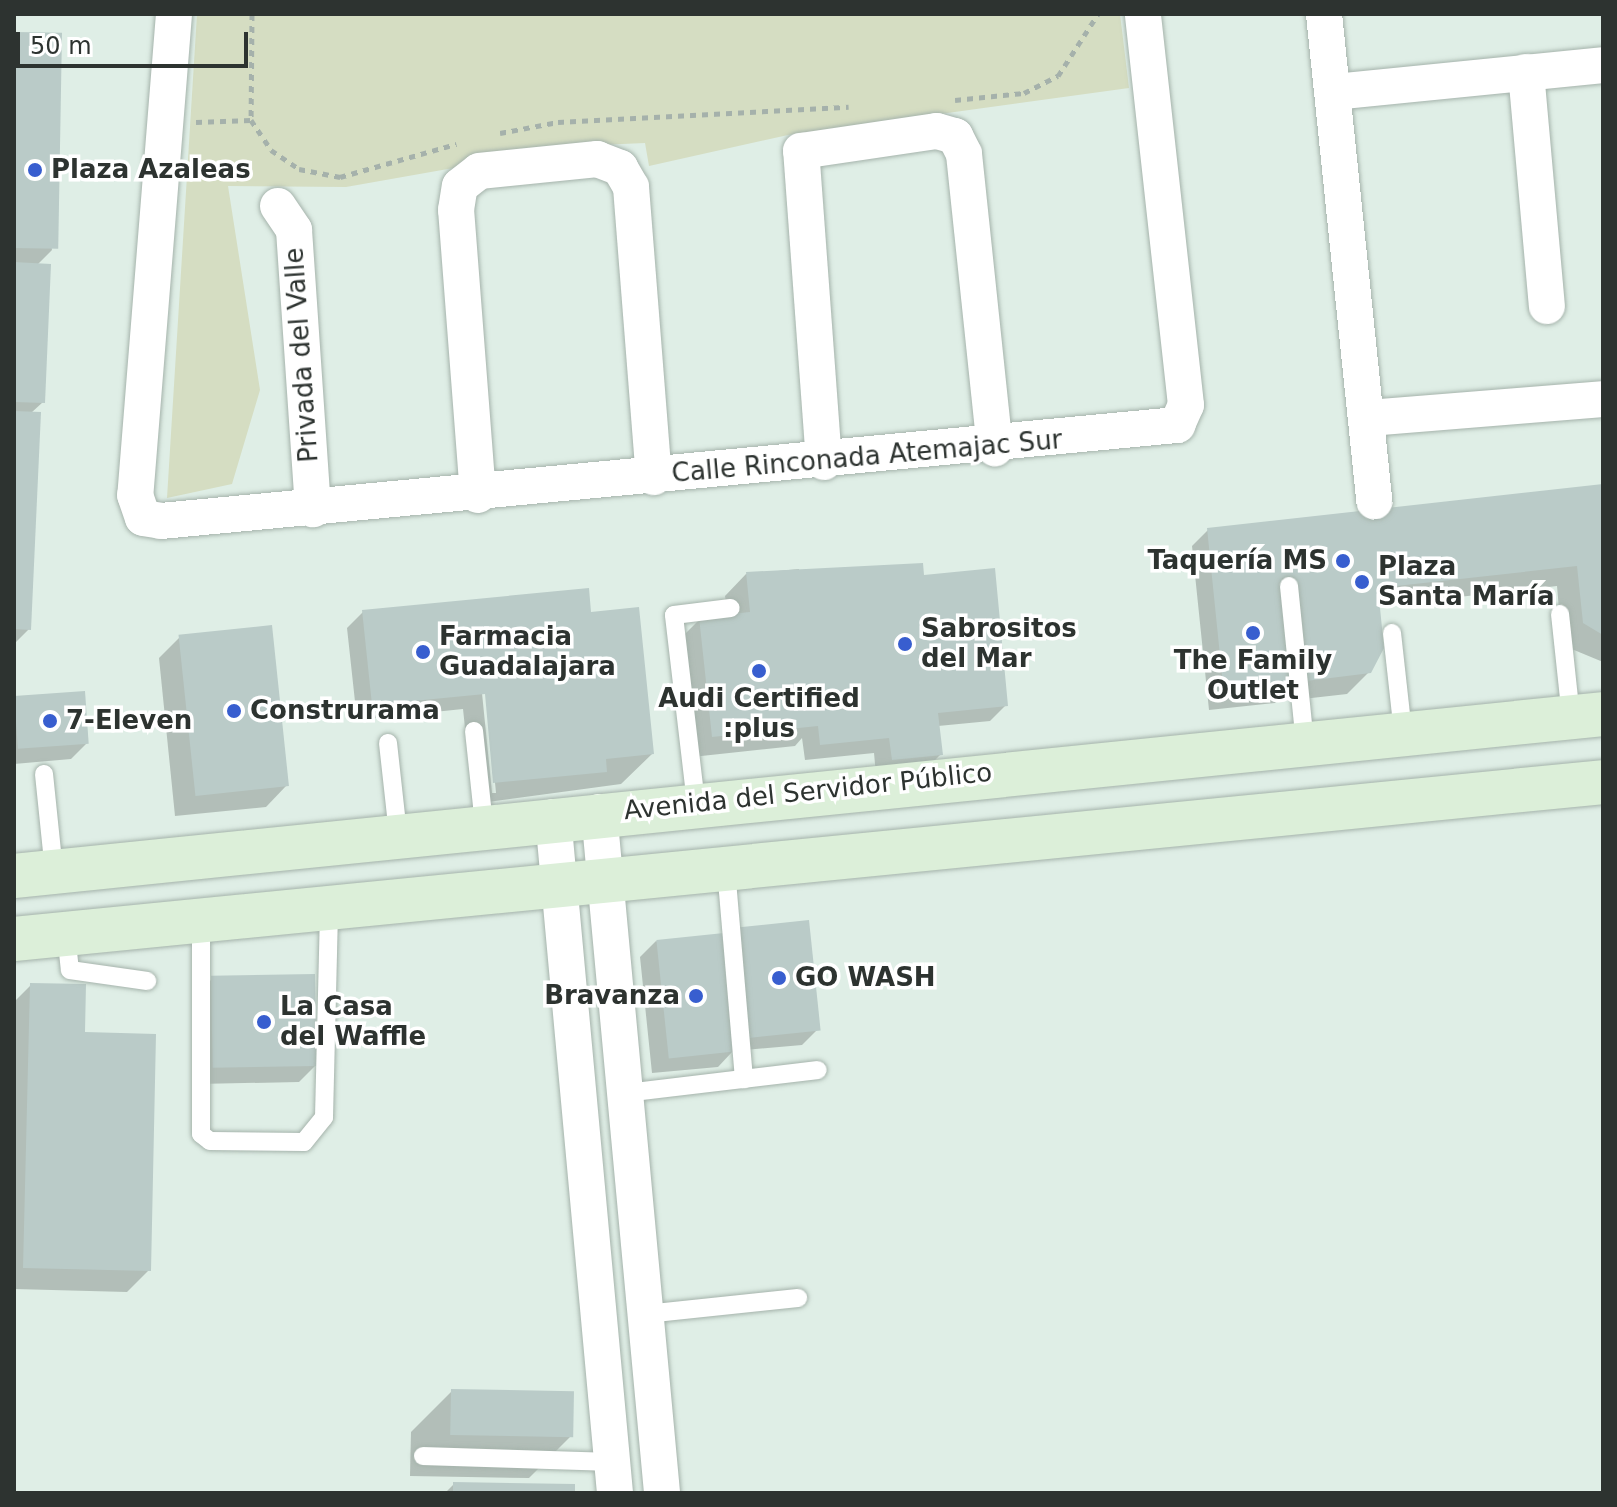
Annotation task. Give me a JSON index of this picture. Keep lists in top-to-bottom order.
{
  "streets": {
    "street": ["Privada del Valle", "Calle Rinconada Atemajac Sur", "Avenida del Servidor Público"]
  },
  "crossings": [
    ["Privada del Valle", "Calle Rinconada Atemajac Sur"]
  ],
  "places": [
    "Plaza Azaleas",
    "Taquería MS",
    "Plaza Santa María",
    "The Family Outlet",
    "Sabrositos del Mar",
    "Farmacia Guadalajara",
    "Audi Certified :plus",
    "Construrama",
    "7-Eleven",
    "GO WASH",
    "Bravanza",
    "La Casa del Waffle"
  ],
  "scale_bar": "50 m"
}
